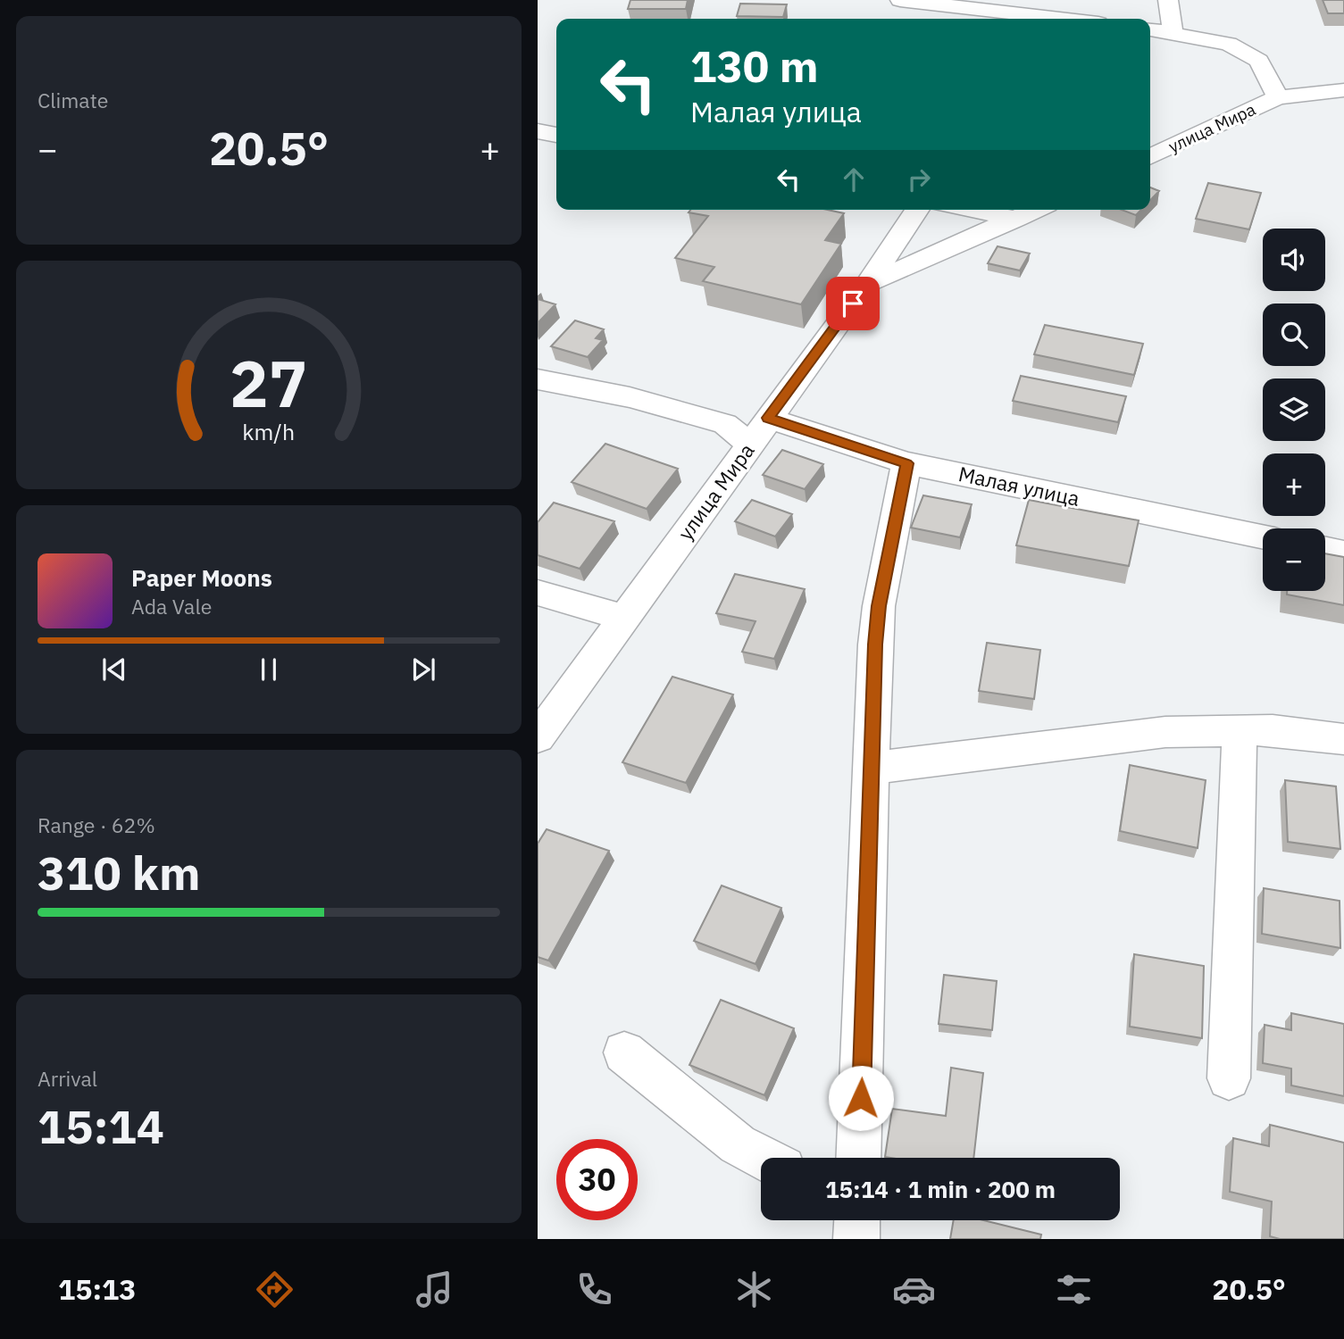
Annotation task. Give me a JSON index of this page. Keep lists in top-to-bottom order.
{
  "streets": {
    "street": ["улица Мира", "Малая улица"]
  },
  "crossings": [
    ["улица Мира", "Малая улица"]
  ],
  "page": {
    "tile": [
      "Climate",
      ["Range · 62%", "310 km"],
      ["Arrival", "15:14"]
    ],
    "turn": ["130 m", "Малая улица"],
    "heat": ["−", "20.5°", "+"],
    "map_buttons": ["+", "−"],
    "song": ["Paper Moons", "Ada Vale"],
    "limit": "30",
    "trip": "15:14 · 1 min · 200 m",
    "tabs": ["15:13", "20.5°"],
    "gauge": ["27", "km/h"]
  }
}
